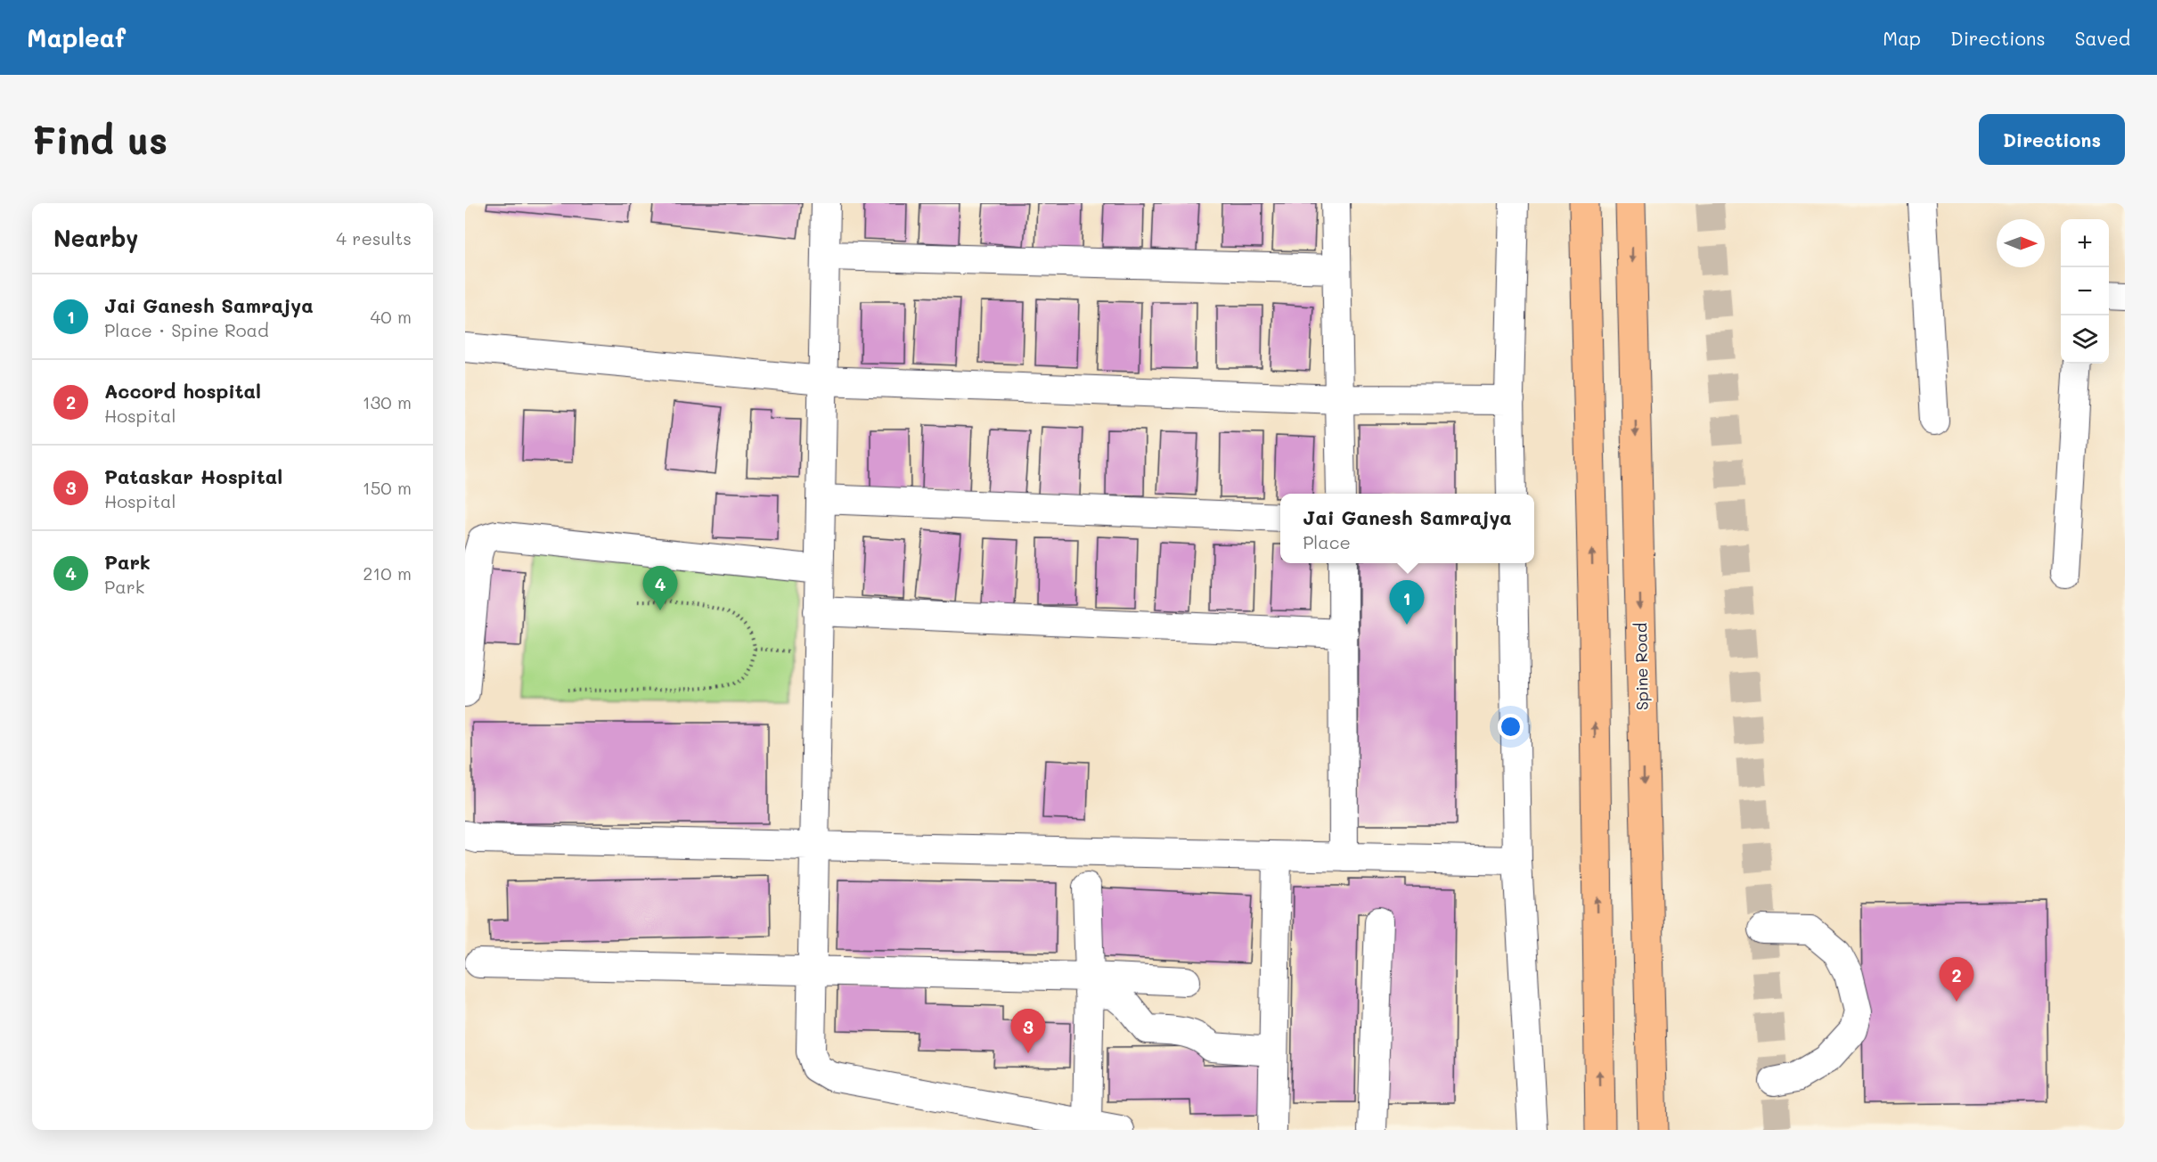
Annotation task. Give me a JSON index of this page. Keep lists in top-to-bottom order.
{
  "streets": {
    "main road": ["Spine Road"]
  },
  "north": "right",
  "page": {
    "header": "Mapleaf",
    "nav": ["Map", "Directions", "Saved"],
    "buttons": "Directions",
    "title": "Find us",
    "heading": ["Nearby", "4 results"],
    "map_buttons": ["+", "−"],
    "list": [
      {
        "mark": "1",
        "name": "Jai Ganesh Samrajya",
        "note": "Place · Spine Road",
        "value": "40 m"
      },
      {
        "mark": "2",
        "name": "Accord hospital",
        "note": "Hospital",
        "value": "130 m"
      },
      {
        "mark": "3",
        "name": "Pataskar Hospital",
        "note": "Hospital",
        "value": "150 m"
      },
      {
        "mark": "4",
        "name": "Park",
        "note": "Park",
        "value": "210 m"
      }
    ],
    "popup": ["Jai Ganesh Samrajya", "Place"],
    "pins": [
      "4",
      "1",
      "2",
      "3"
    ]
  }
}
